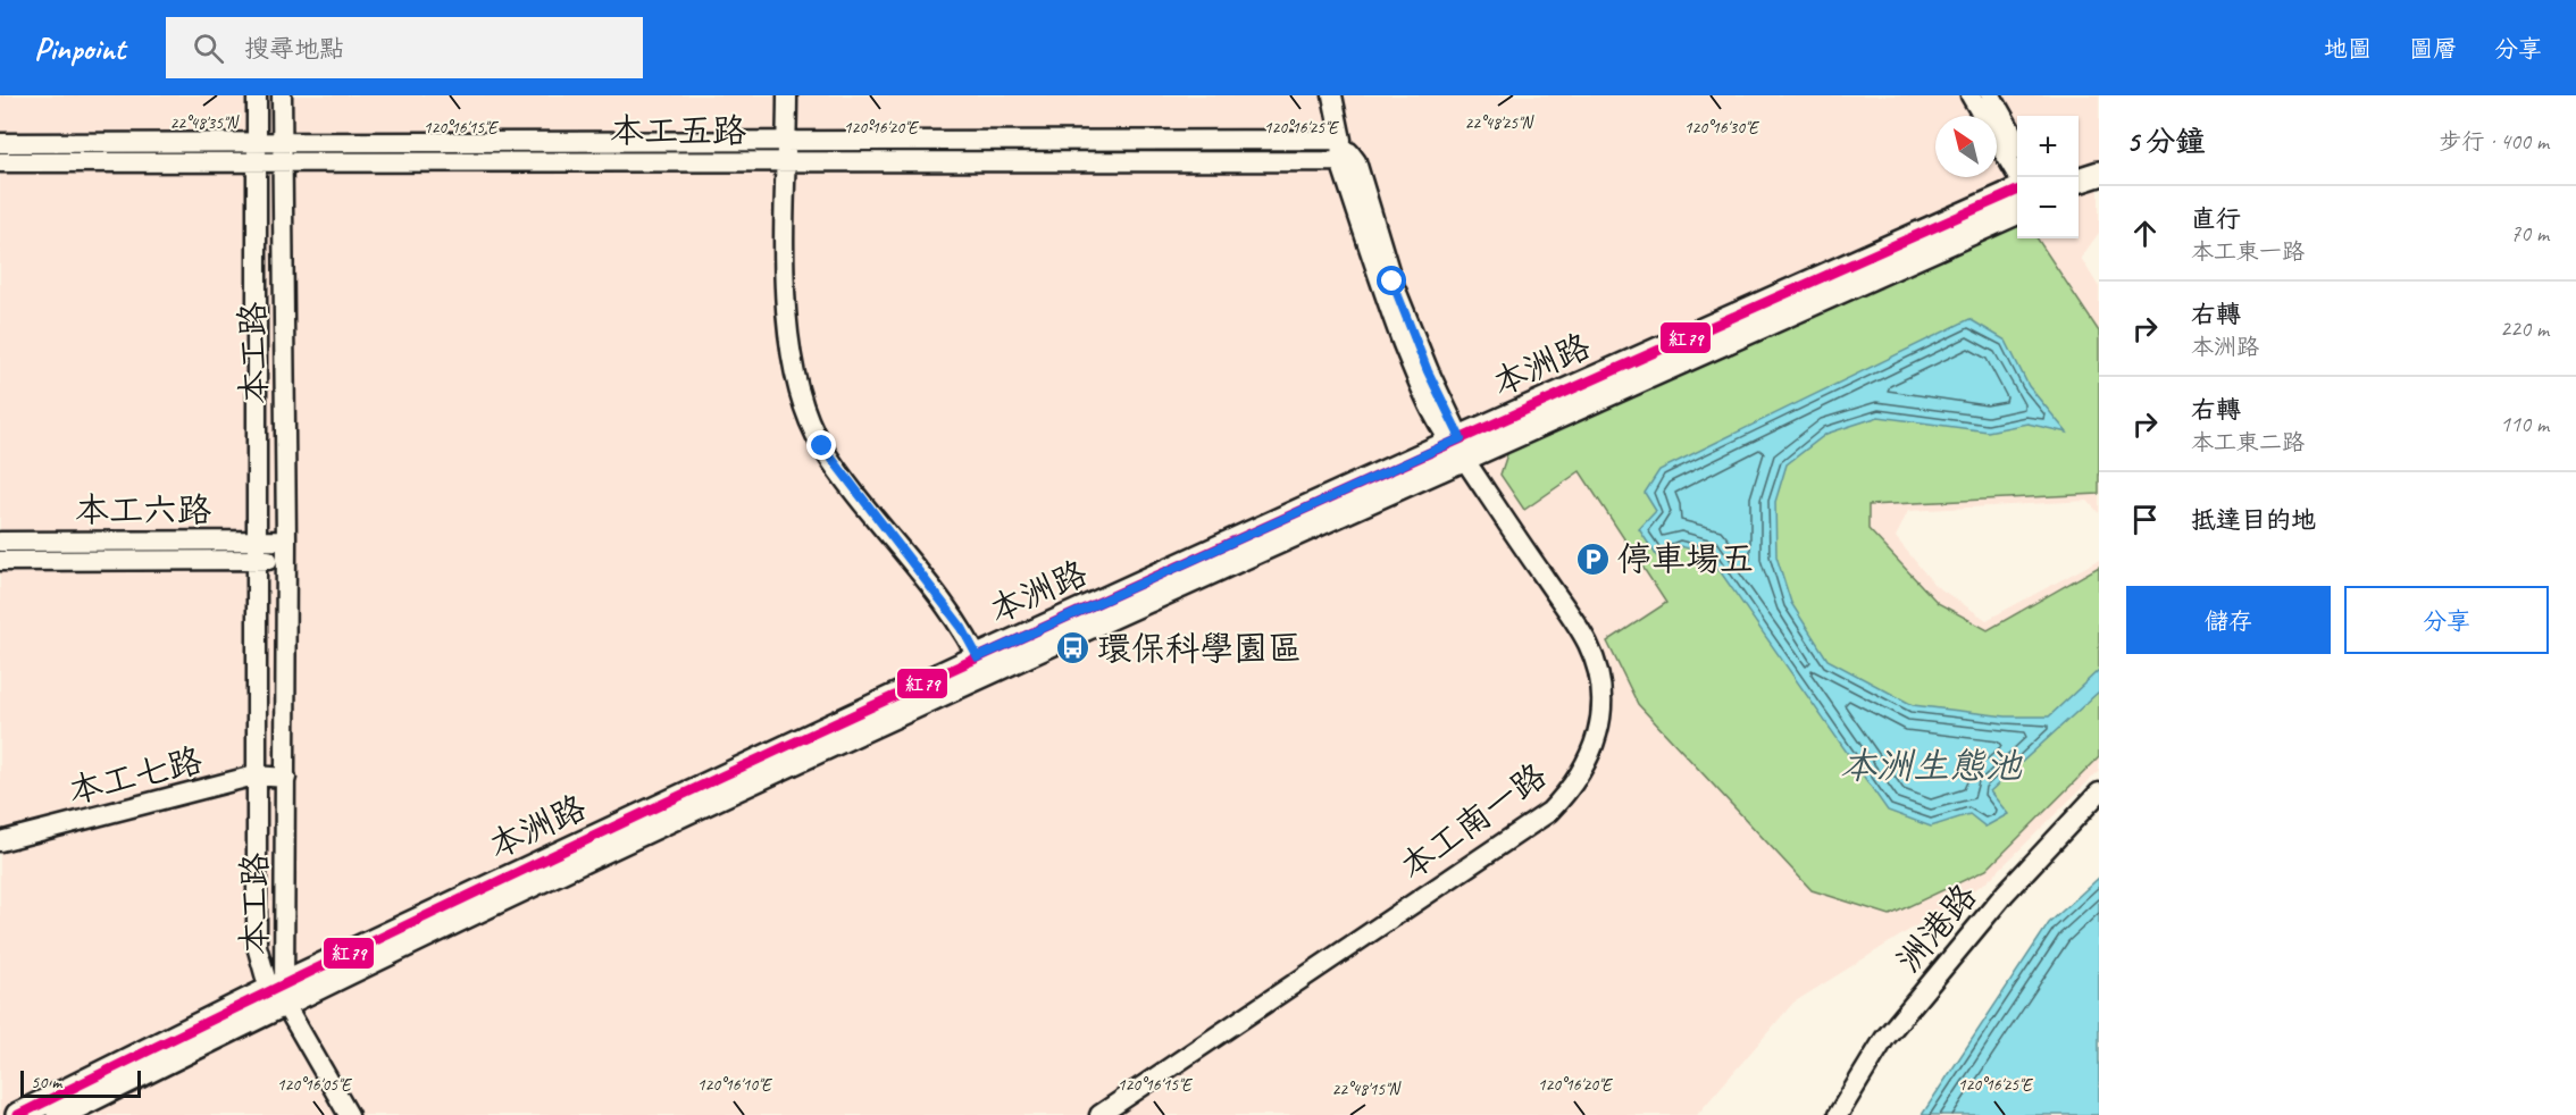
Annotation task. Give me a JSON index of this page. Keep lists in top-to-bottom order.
{
  "streets": {
    "main road": ["本洲路"],
    "street": [
      "本工五路",
      "本工路",
      "本工六路",
      "本工七路",
      "本工南一路",
      "洲港路"
    ]
  },
  "crossings": [
    ["本工五路", "本工路"],
    ["本工五路", "本工南一路"],
    ["本工路", "本洲路"],
    ["本工路", "本工六路"],
    ["本工路", "本工七路"],
    ["本洲路", "本工南一路"]
  ],
  "water": ["本洲生態池"],
  "places": {
    "parking": ["停車場五"],
    "bus stop": ["環保科學園區"]
  },
  "lines": ["transit line 紅79"],
  "scale_bar": "50 m",
  "north": "top left",
  "page": {
    "header": "Pinpoint",
    "search": "搜尋地點",
    "nav": ["地圖", "圖層", "分享"],
    "heading": ["5 分鐘", "步行 · 400 m"],
    "map_buttons": ["+", "−"],
    "list": [
      ["直行", "本工東一路", "70 m"],
      ["右轉", "本洲路", "220 m"],
      ["右轉", "本工東二路", "110 m"],
      "抵達目的地"
    ],
    "buttons": ["儲存", "分享"],
    "scale": "50 m"
  },
  "coordinates": [
    "22°48'35\"N",
    "22°48'25\"N",
    "120°16'15\"E",
    "120°16'20\"E",
    "120°16'25\"E",
    "120°16'30\"E",
    "120°16'05\"E",
    "120°16'10\"E",
    "22°48'15\"N"
  ]
}
